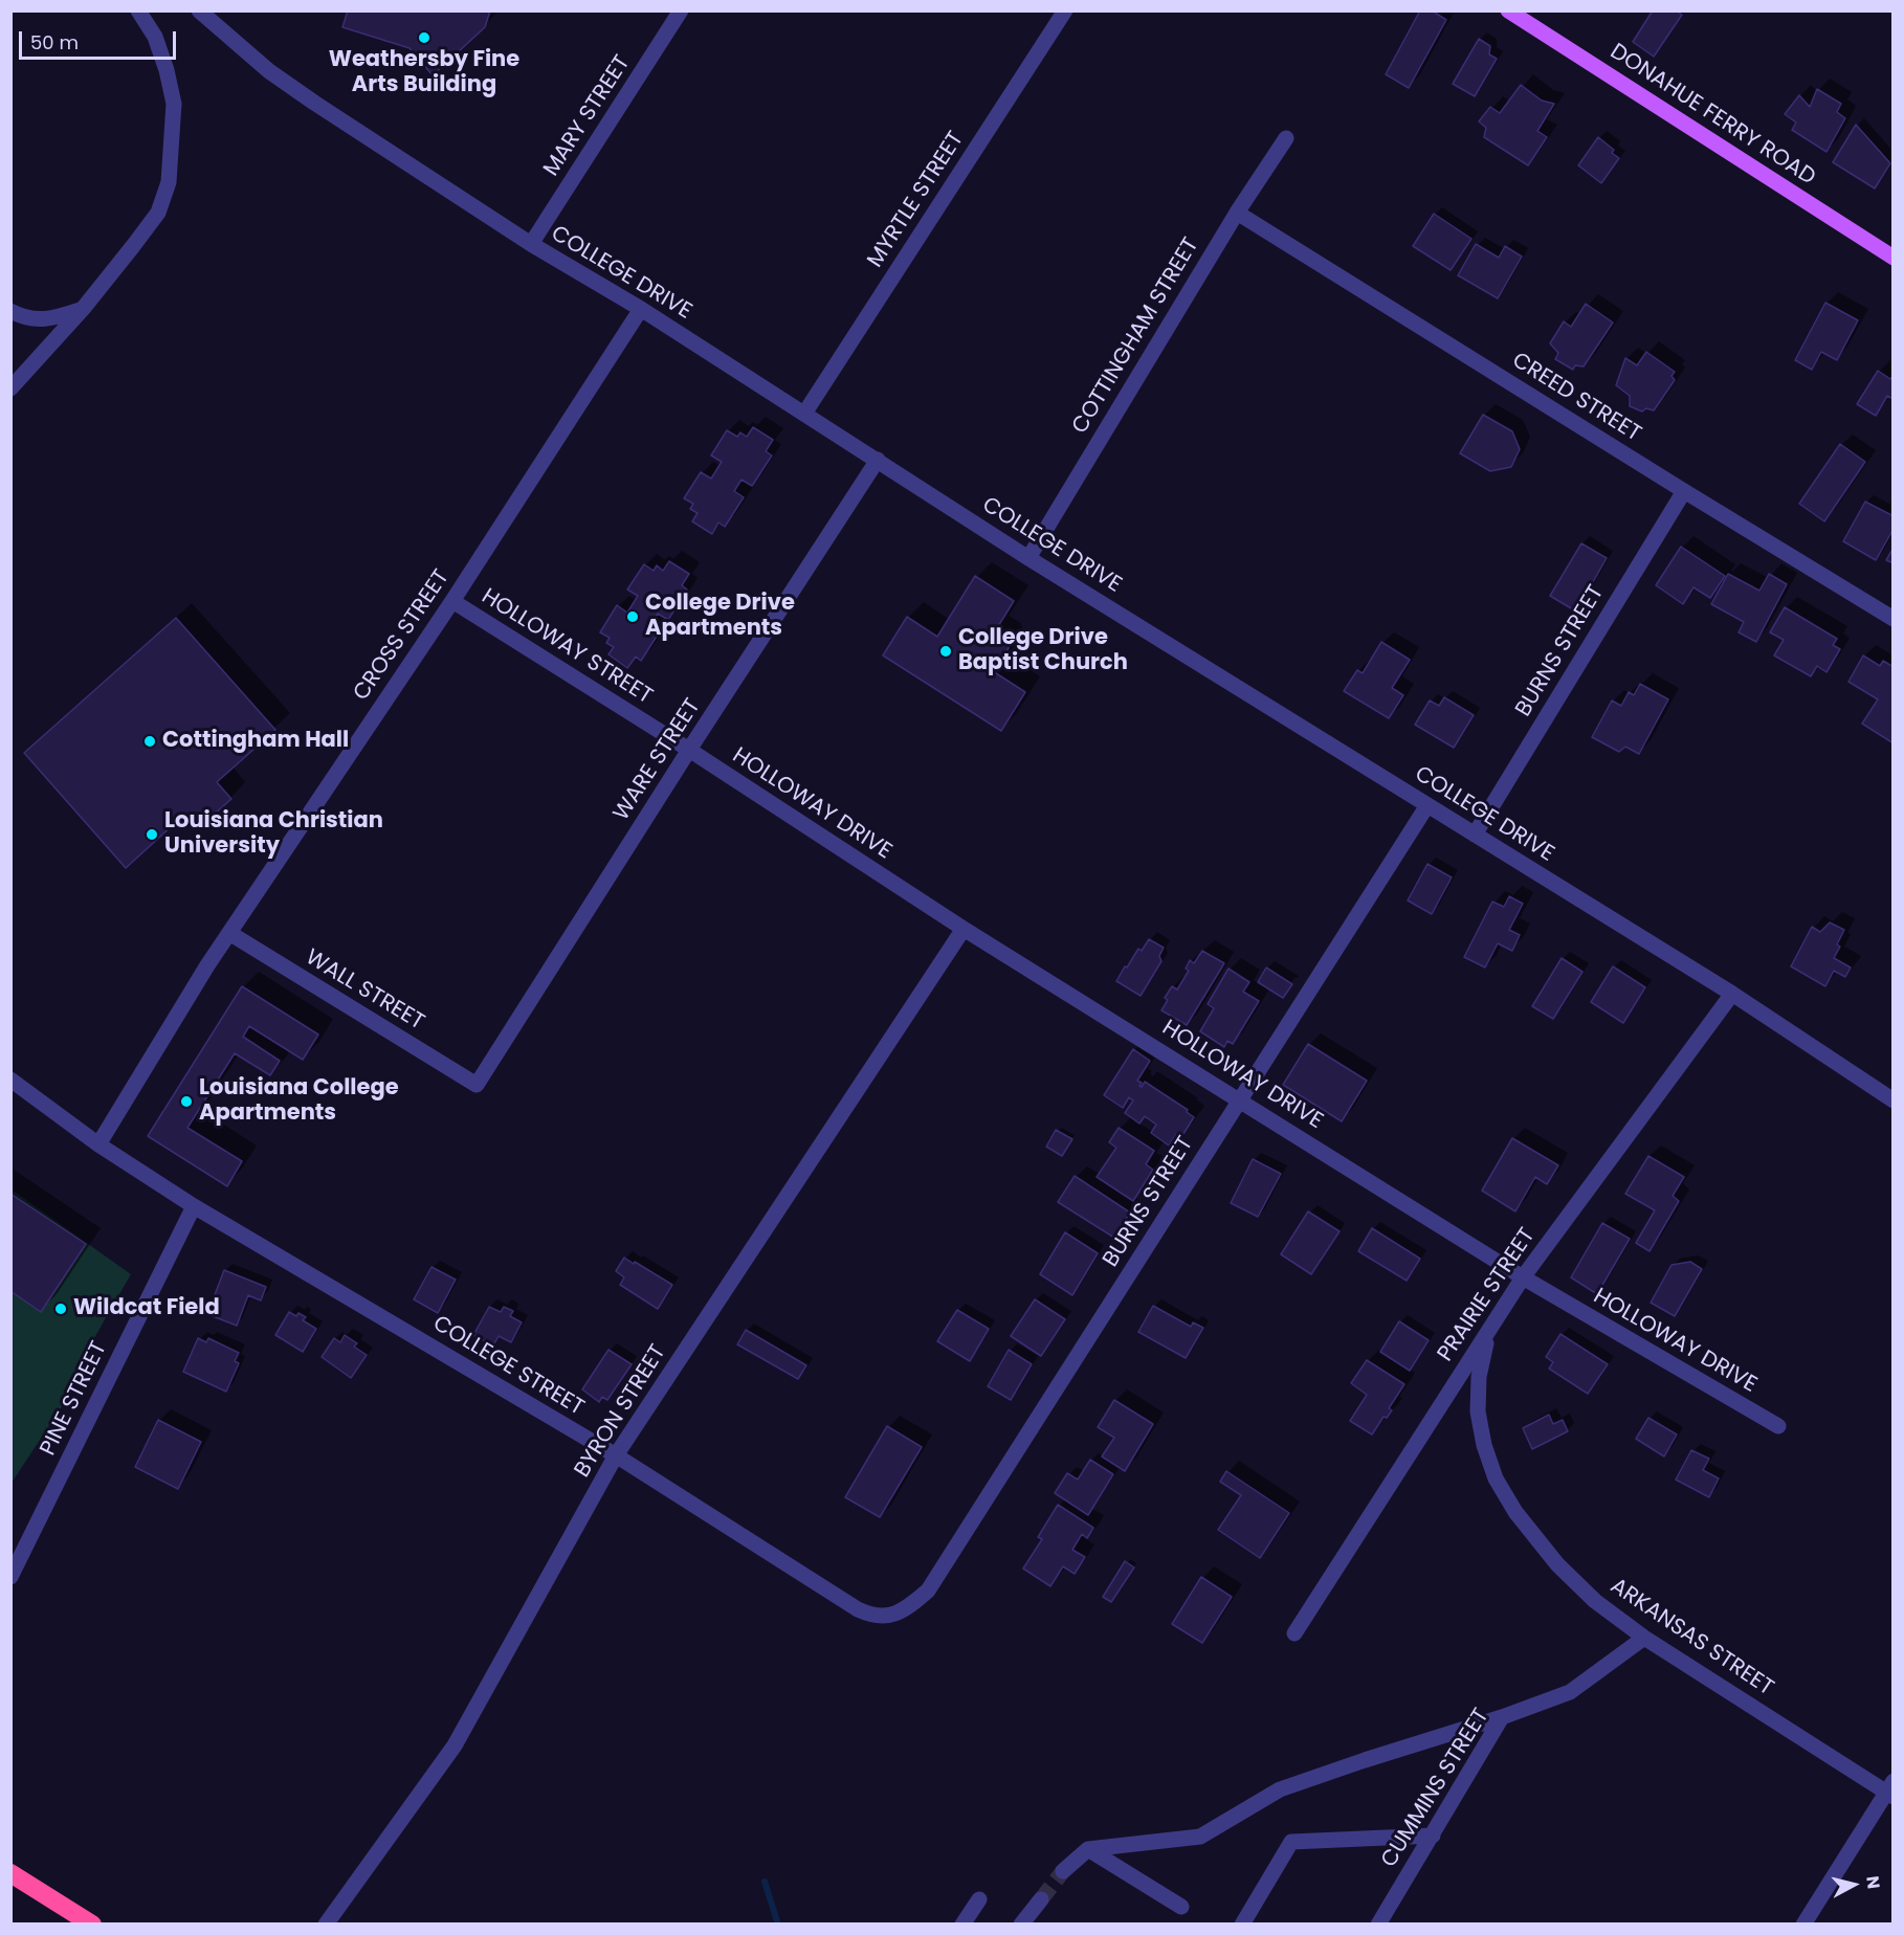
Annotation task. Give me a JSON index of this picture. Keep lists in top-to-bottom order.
{
  "streets": {
    "main road": ["DONAHUE FERRY ROAD"],
    "street": [
      "MARY STREET",
      "MYRTLE STREET",
      "COLLEGE DRIVE",
      "COTTINGHAM STREET",
      "CREED STREET",
      "CROSS STREET",
      "HOLLOWAY STREET",
      "BURNS STREET",
      "WARE STREET",
      "HOLLOWAY DRIVE",
      "WALL STREET",
      "PRAIRIE STREET",
      "COLLEGE STREET",
      "PINE STREET",
      "BYRON STREET",
      "ARKANSAS STREET",
      "CUMMINS STREET"
    ]
  },
  "crossings": [
    ["MARY STREET", "COLLEGE DRIVE"],
    ["MYRTLE STREET", "COLLEGE DRIVE"],
    ["COLLEGE DRIVE", "COTTINGHAM STREET"],
    ["COLLEGE DRIVE", "CROSS STREET"],
    ["COLLEGE DRIVE", "BURNS STREET"],
    ["COLLEGE DRIVE", "WARE STREET"],
    ["COLLEGE DRIVE", "PRAIRIE STREET"],
    ["COTTINGHAM STREET", "CREED STREET"],
    ["CREED STREET", "BURNS STREET"],
    ["CROSS STREET", "HOLLOWAY STREET"],
    ["CROSS STREET", "WALL STREET"],
    ["CROSS STREET", "COLLEGE STREET"],
    ["HOLLOWAY STREET", "WARE STREET"],
    ["HOLLOWAY STREET", "HOLLOWAY DRIVE"],
    ["BURNS STREET", "HOLLOWAY DRIVE"],
    ["BURNS STREET", "COLLEGE STREET"],
    ["WARE STREET", "HOLLOWAY DRIVE"],
    ["WARE STREET", "WALL STREET"],
    ["HOLLOWAY DRIVE", "PRAIRIE STREET"],
    ["HOLLOWAY DRIVE", "BYRON STREET"],
    ["PRAIRIE STREET", "ARKANSAS STREET"],
    ["COLLEGE STREET", "PINE STREET"],
    ["COLLEGE STREET", "BYRON STREET"],
    ["ARKANSAS STREET", "CUMMINS STREET"]
  ],
  "places": [
    "Weathersby Fine Arts Building",
    "College Drive Apartments",
    "College Drive Baptist Church",
    "Cottingham Hall",
    "Louisiana Christian University",
    "Louisiana College Apartments",
    "Wildcat Field"
  ],
  "scale_bar": "50 m",
  "north": "right"
}
